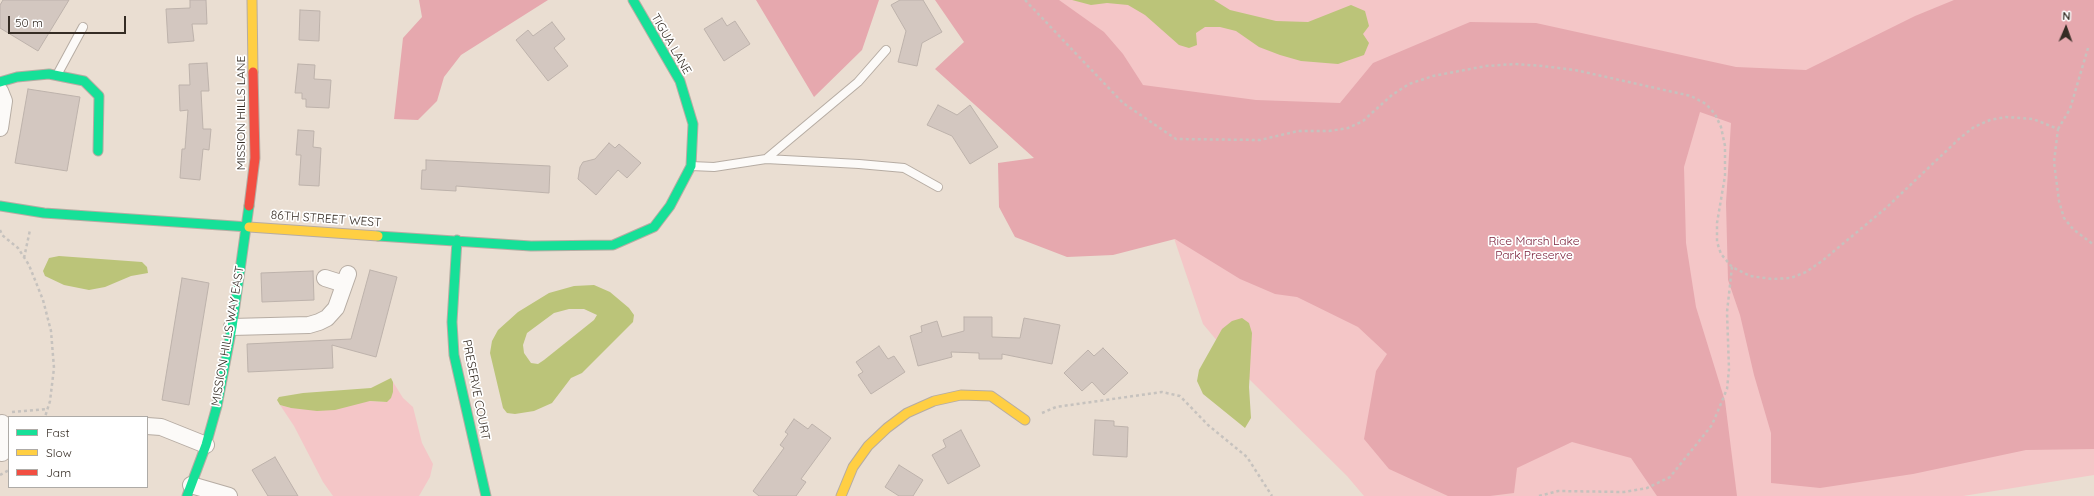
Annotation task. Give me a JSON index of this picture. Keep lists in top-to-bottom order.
{
  "streets": {
    "street": [
      "TIGUA LANE",
      "MISSION HILLS LANE",
      "86TH STREET WEST",
      "MISSION HILLS WAY EAST",
      "PRESERVE COURT"
    ]
  },
  "crossings": [
    ["TIGUA LANE", "86TH STREET WEST"],
    ["MISSION HILLS LANE", "86TH STREET WEST"],
    ["MISSION HILLS LANE", "MISSION HILLS WAY EAST"],
    ["86TH STREET WEST", "MISSION HILLS WAY EAST"],
    ["86TH STREET WEST", "PRESERVE COURT"]
  ],
  "parks": ["Rice Marsh Lake Park Preserve"],
  "legend": ["Fast", "Slow", "Jam"],
  "scale_bar": "50 m",
  "north": "top"
}
